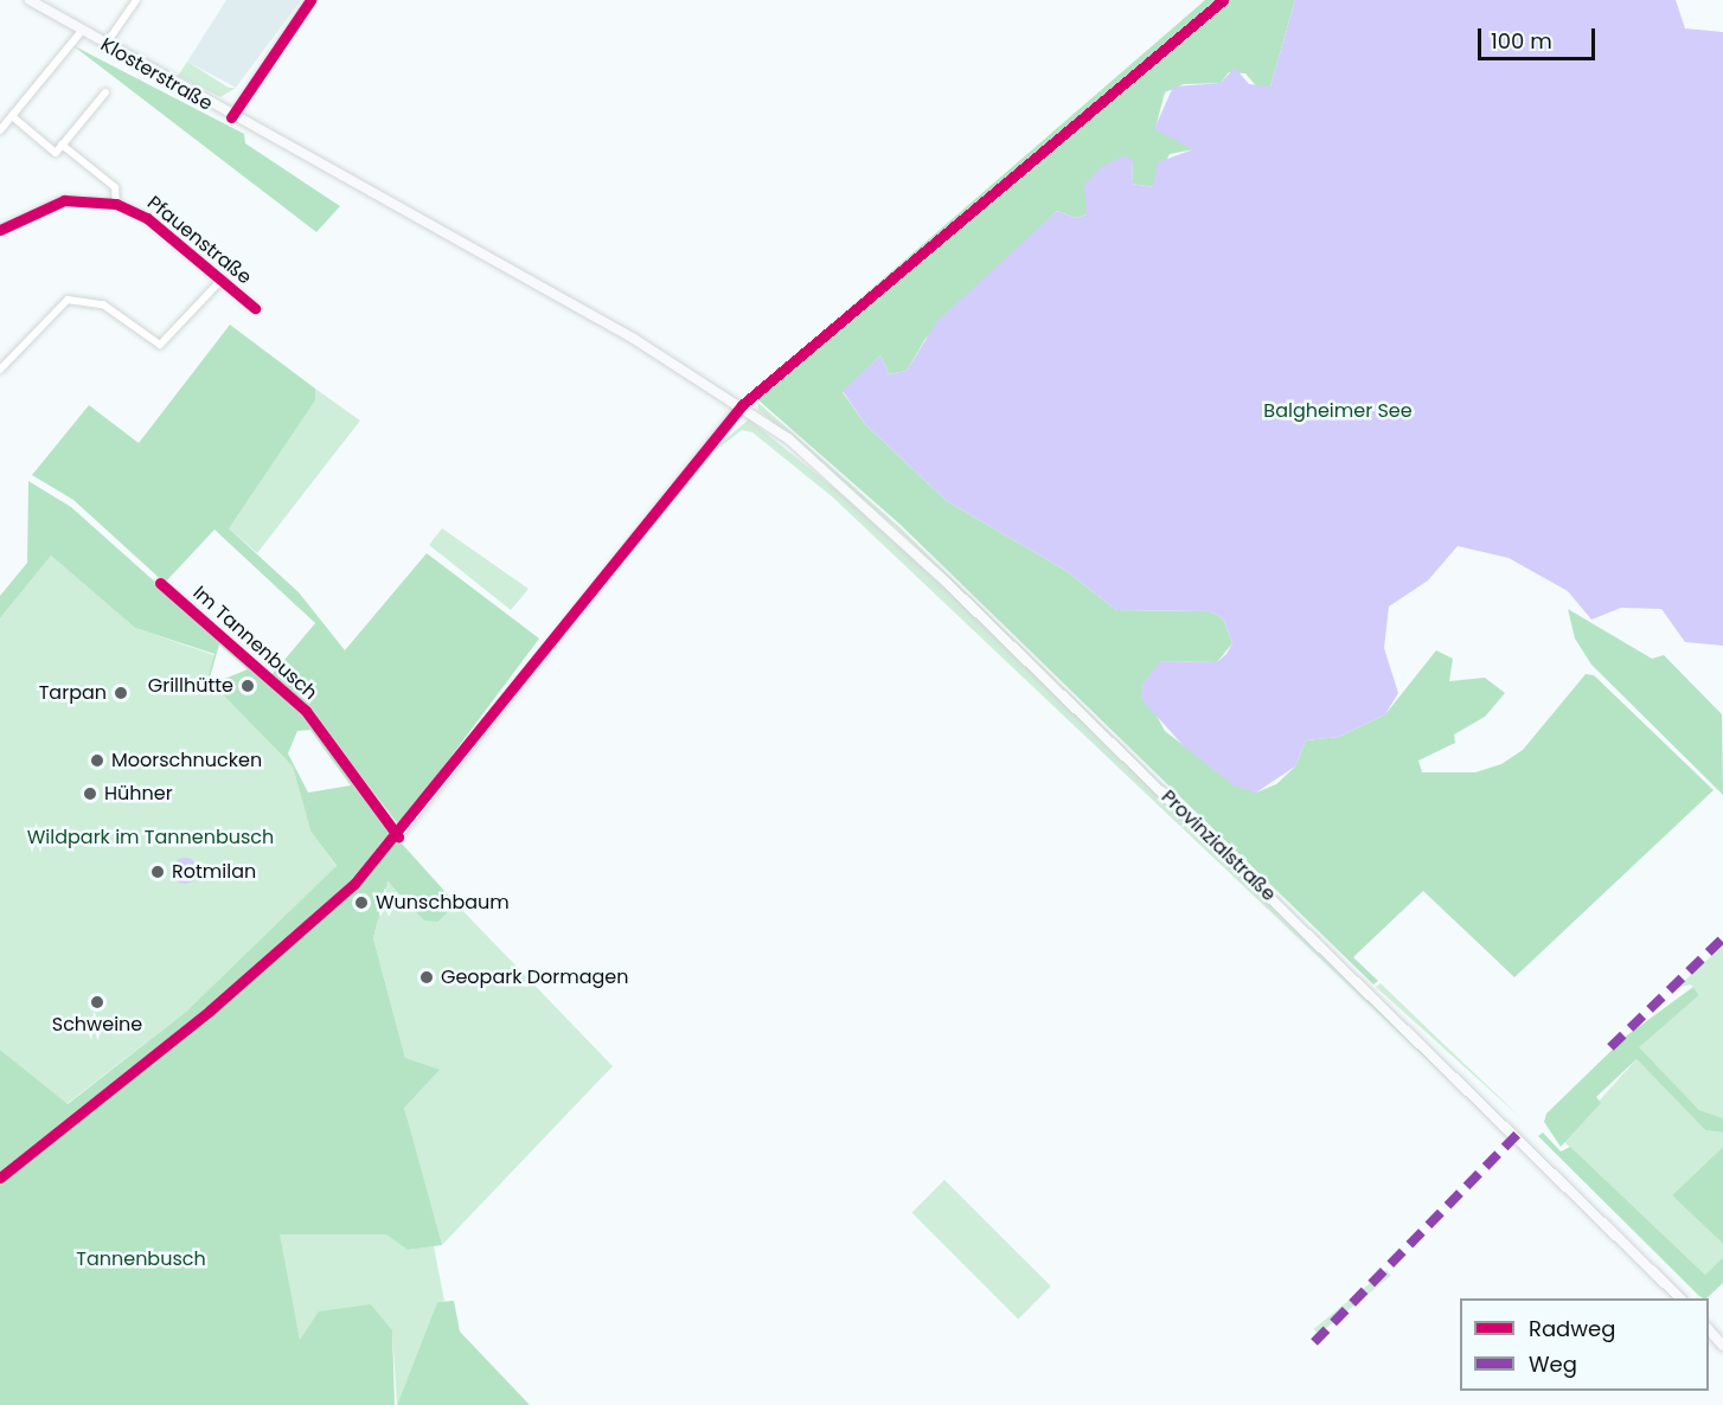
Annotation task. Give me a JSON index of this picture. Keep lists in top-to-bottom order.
{
  "streets": {
    "main road": ["Klosterstraße", "Provinzialstraße"],
    "street": ["Pfauenstraße", "Im Tannenbusch"]
  },
  "crossings": [
    ["Klosterstraße", "Im Tannenbusch"],
    ["Klosterstraße", "Provinzialstraße"],
    ["Im Tannenbusch", "Provinzialstraße"]
  ],
  "parks": ["Balgheimer See", "Wildpark im Tannenbusch", "Tannenbusch"],
  "places": [
    "Grillhütte",
    "Tarpan",
    "Moorschnucken",
    "Hühner",
    "Rotmilan",
    "Wunschbaum",
    "Geopark Dormagen",
    "Schweine"
  ],
  "legend": ["Radweg", "Weg"],
  "scale_bar": "100 m"
}
